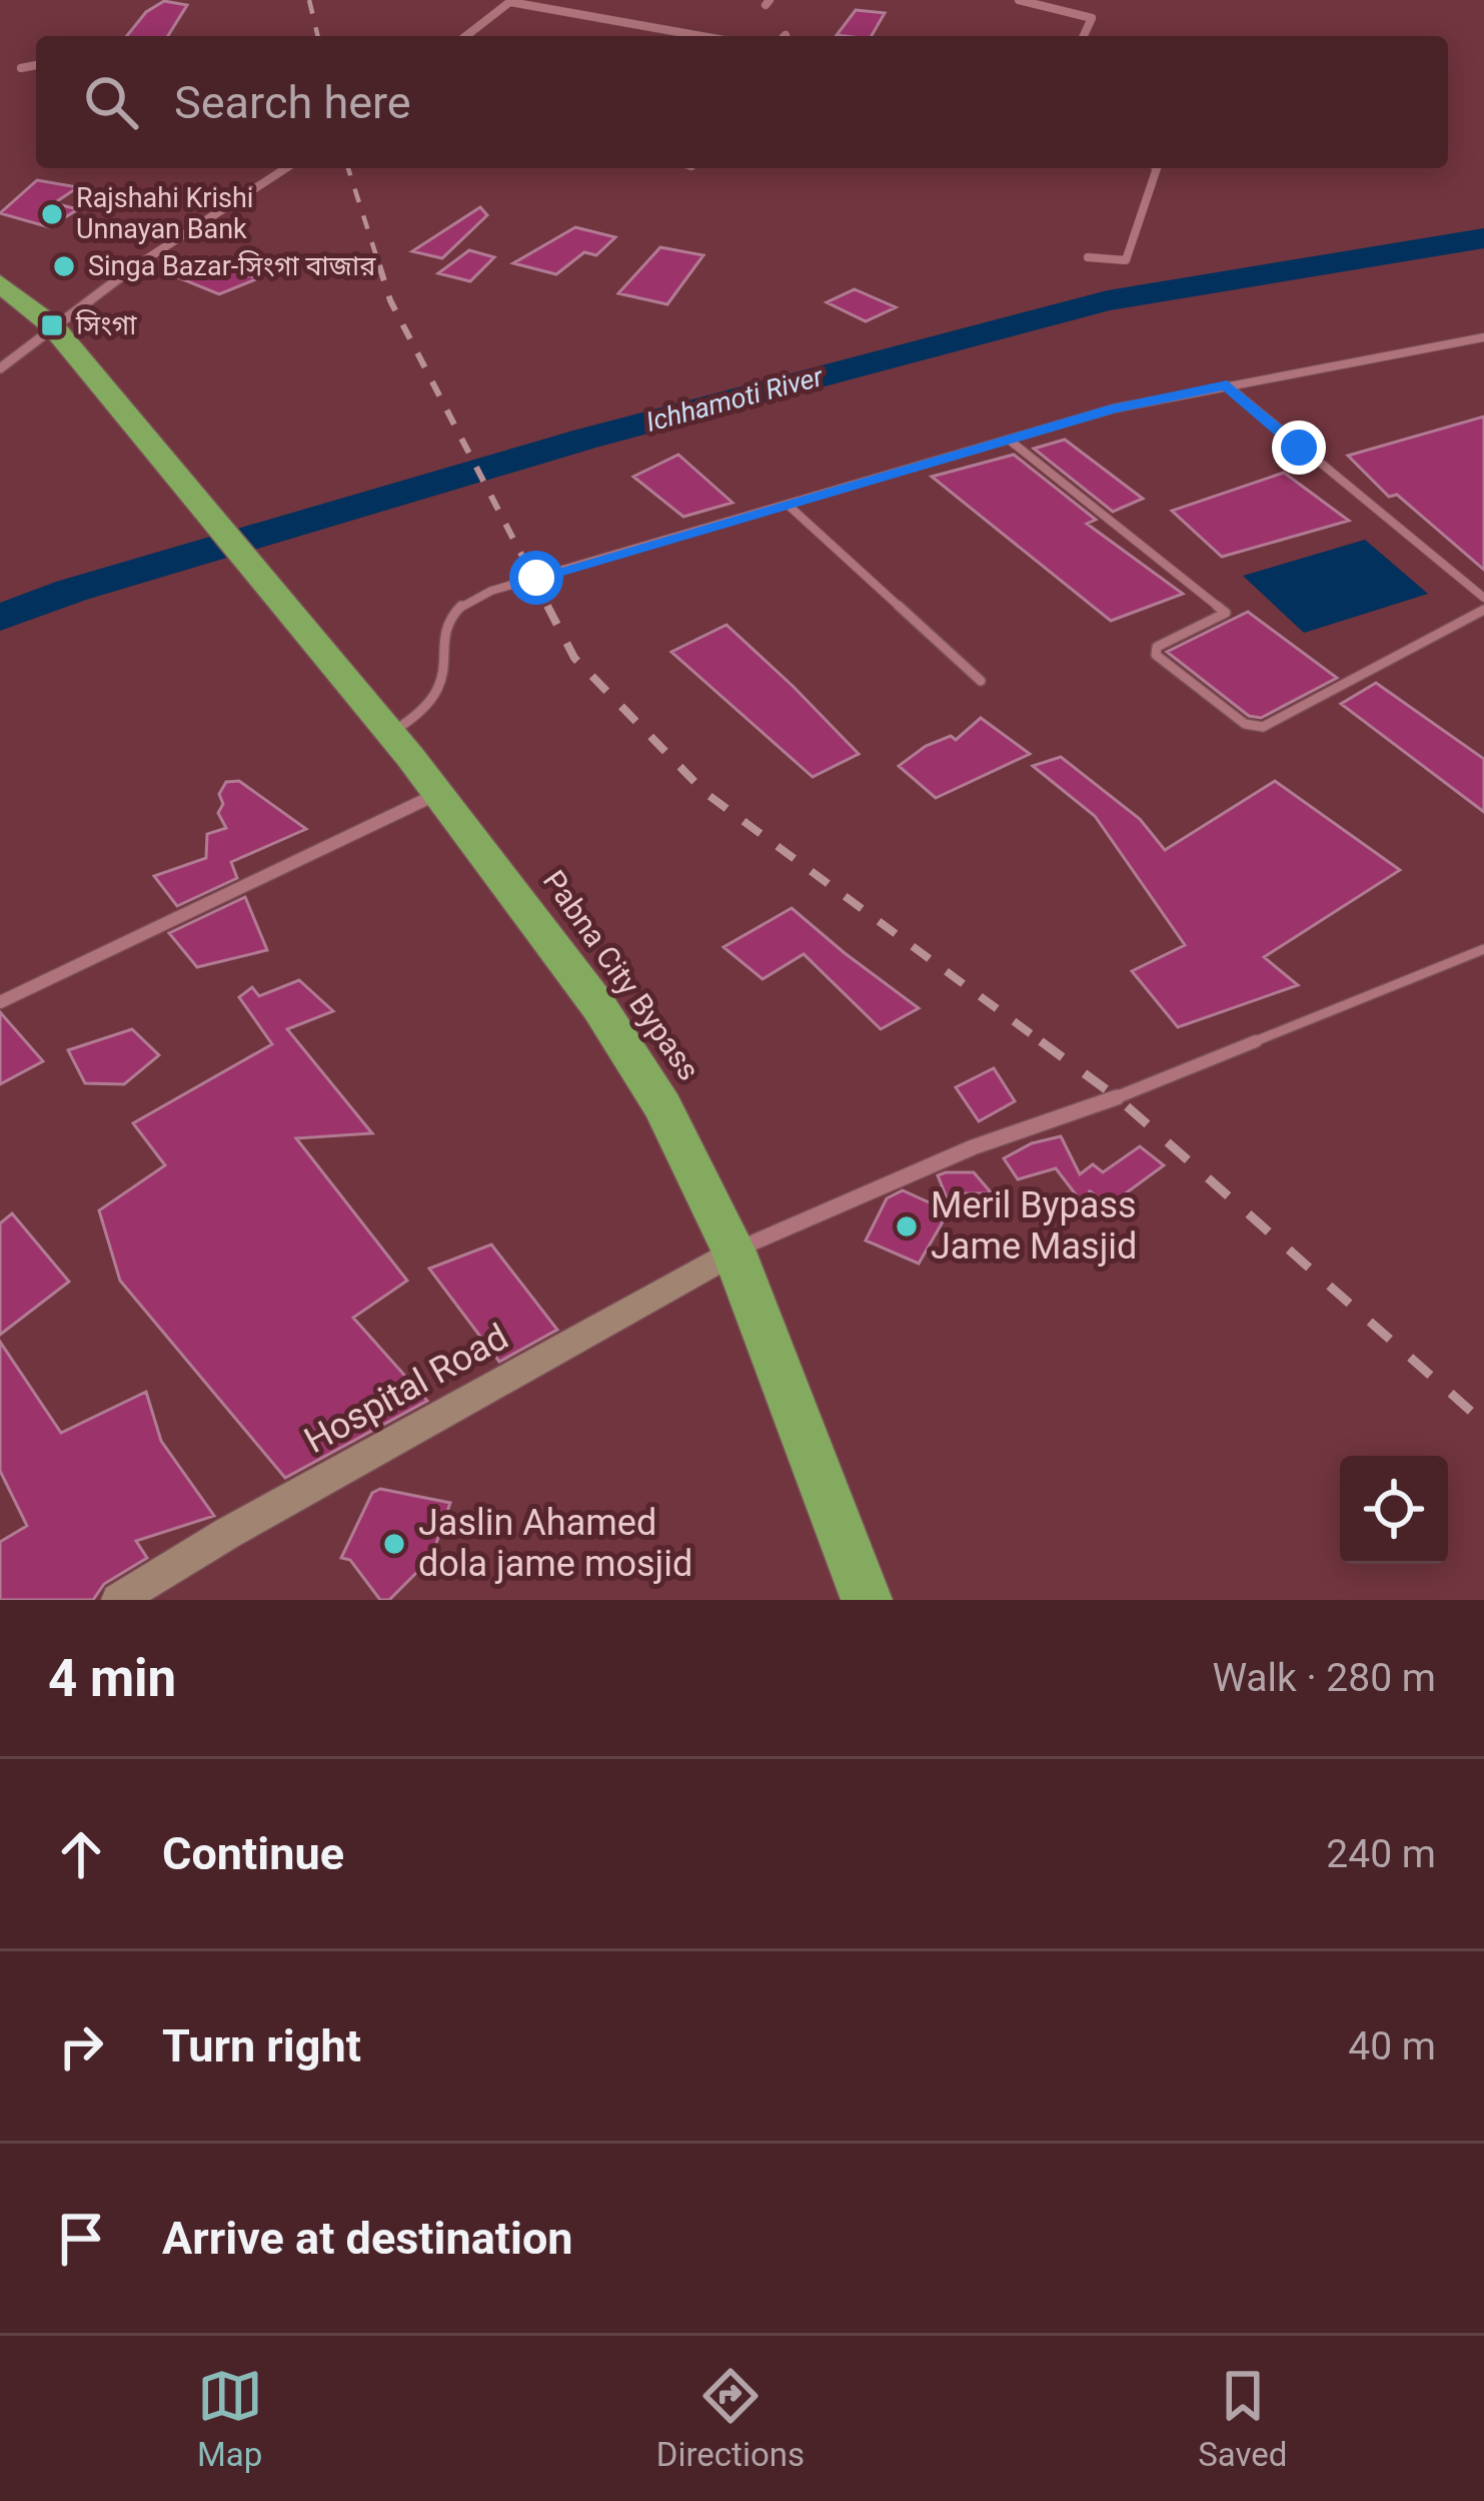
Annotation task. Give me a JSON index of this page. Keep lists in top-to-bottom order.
{
  "streets": {
    "highway": ["Pabna City Bypass"],
    "main road": ["Hospital Road"]
  },
  "crossings": [
    ["Pabna City Bypass", "Hospital Road"]
  ],
  "water": ["Ichhamoti River"],
  "places": {
    "other": [
      "Rajshahi Krishi Unnayan Bank",
      "Singa Bazar-সিংগা বাজার",
      "Meril Bypass Jame Masjid",
      "Jaslin Ahamed dola jame mosjid"
    ],
    "transit": ["সিংগা"]
  },
  "page": {
    "search": "Search here",
    "heading": ["4 min", "Walk · 280 m"],
    "list": [
      ["Continue", "240 m"],
      ["Turn right", "40 m"],
      "Arrive at destination"
    ],
    "nav": ["Map", "Directions", "Saved"]
  }
}
